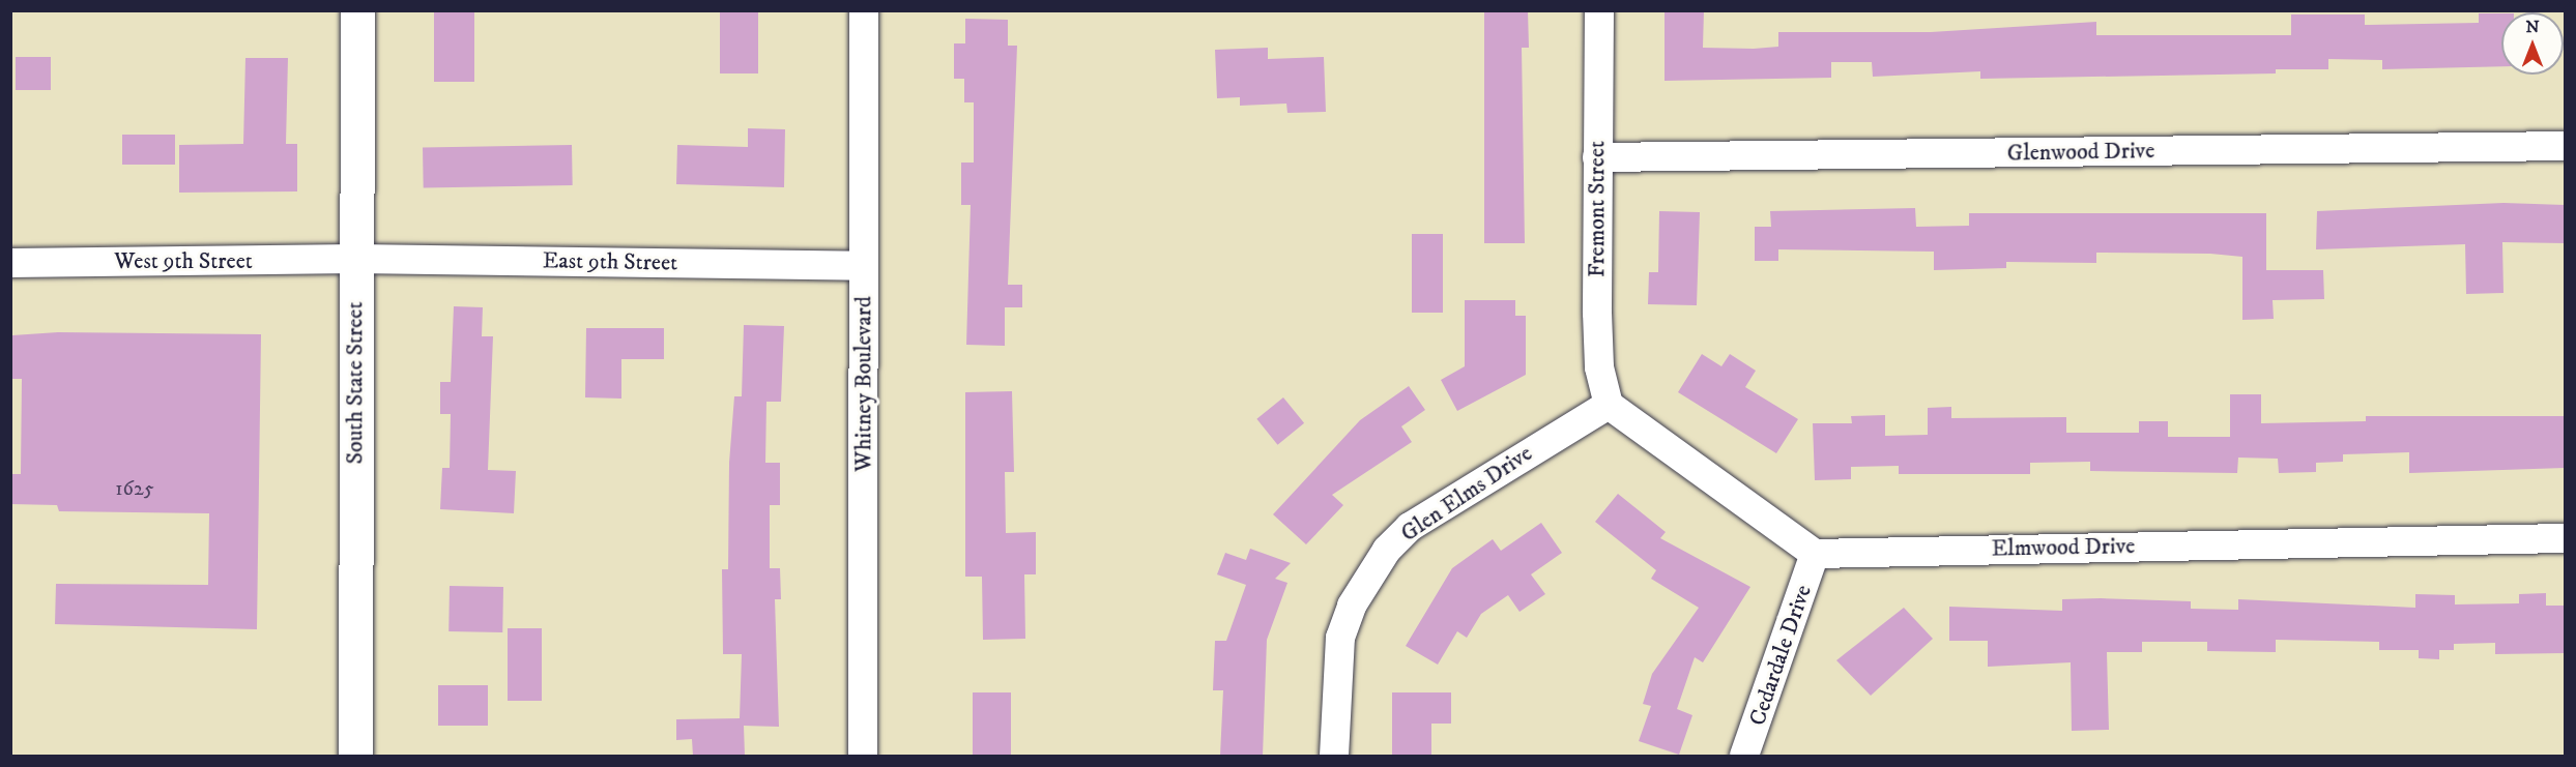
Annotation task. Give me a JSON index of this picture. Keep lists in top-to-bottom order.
{
  "streets": {
    "main road": ["South State Street"],
    "street": [
      "Glenwood Drive",
      "Fremont Street",
      "West 9th Street",
      "East 9th Street",
      "Whitney Boulevard",
      "Glen Elms Drive",
      "Elmwood Drive",
      "Cedardale Drive"
    ]
  },
  "crossings": [
    ["Glenwood Drive", "Fremont Street"],
    ["Fremont Street", "Glen Elms Drive"],
    ["West 9th Street", "East 9th Street"],
    ["West 9th Street", "South State Street"],
    ["East 9th Street", "South State Street"],
    ["East 9th Street", "Whitney Boulevard"],
    ["Elmwood Drive", "Cedardale Drive"]
  ],
  "house_numbers": ["1625"],
  "north": "top"
}
